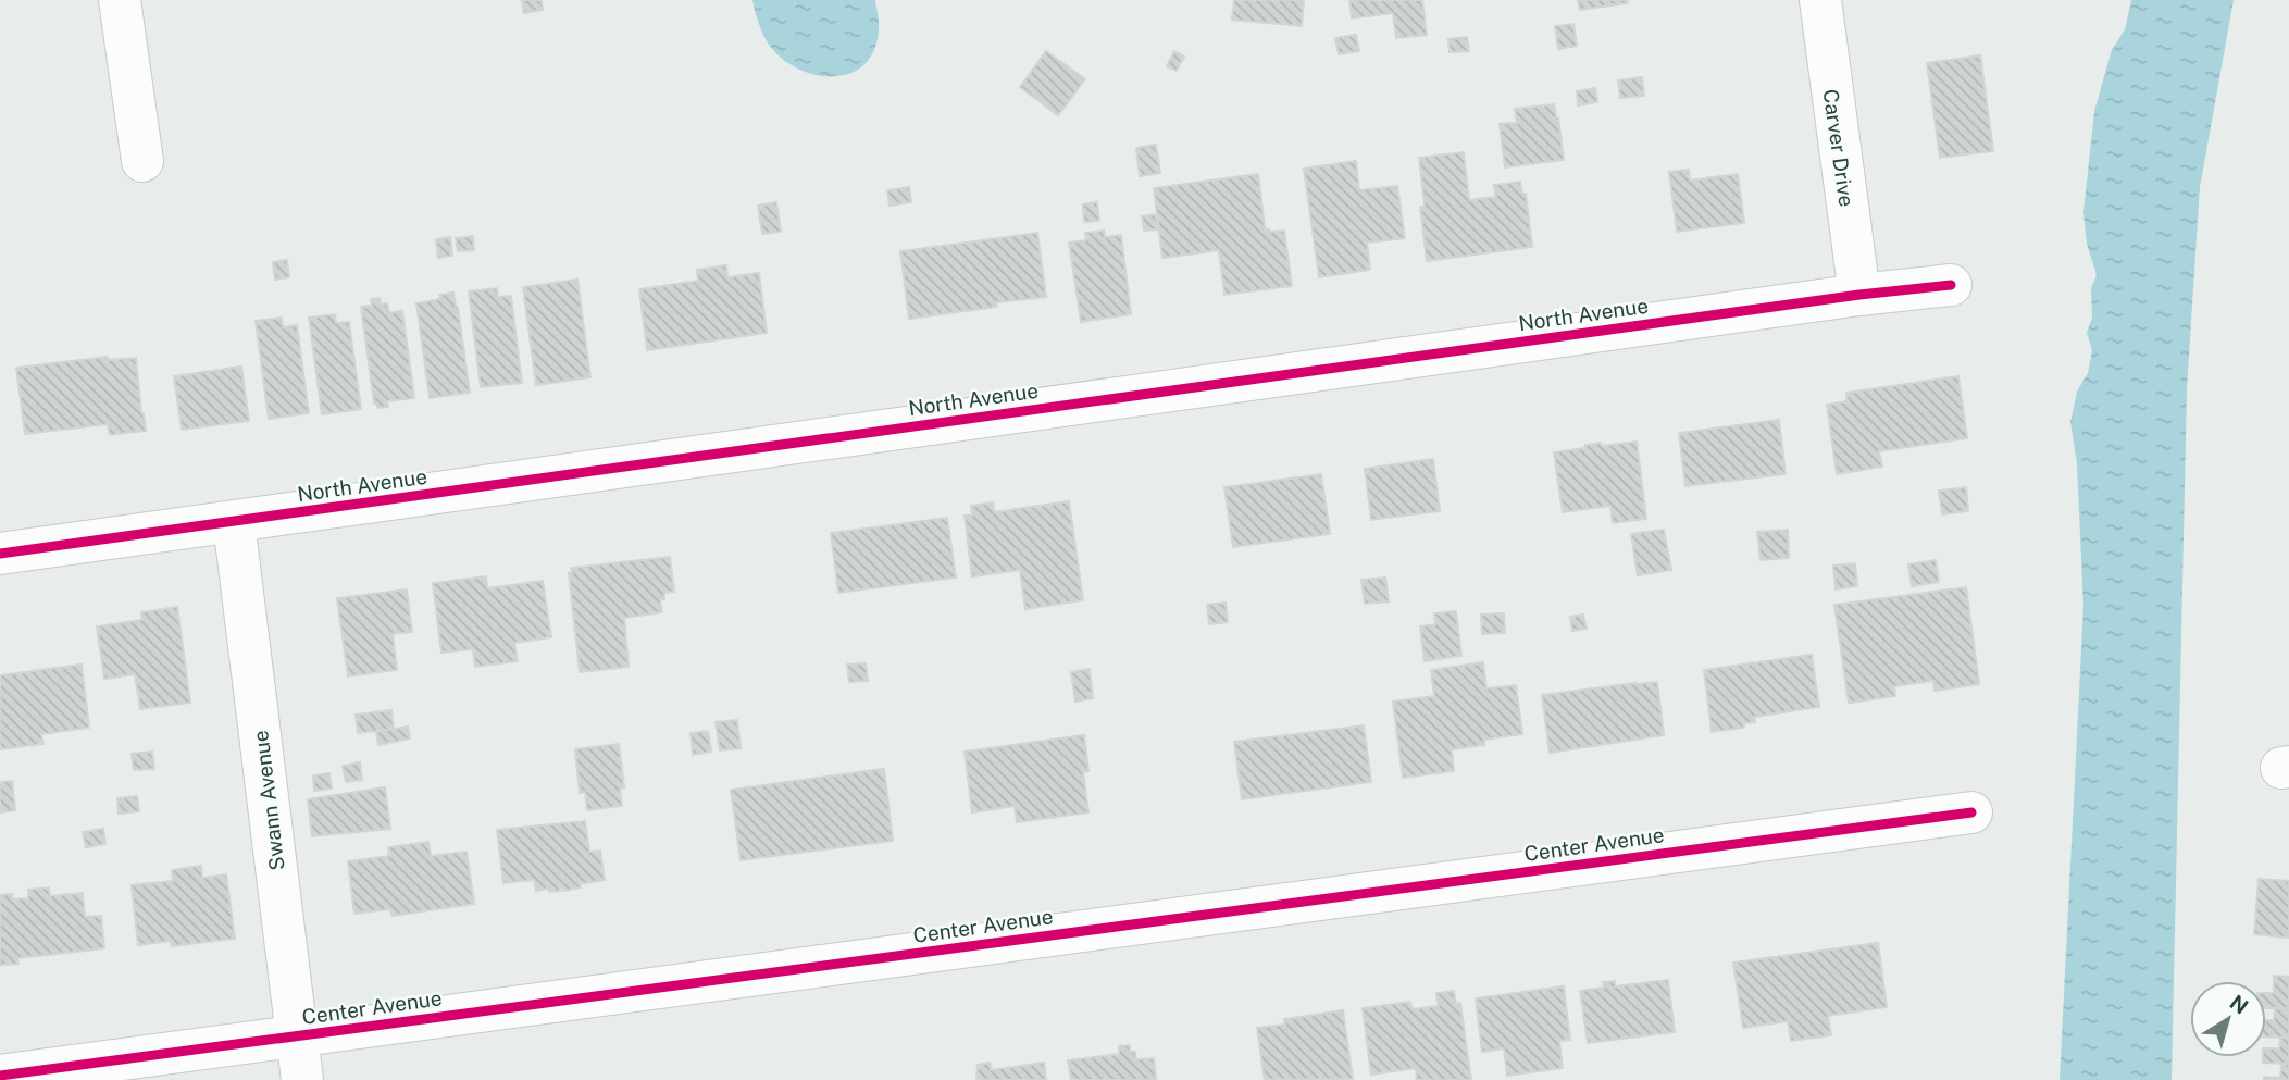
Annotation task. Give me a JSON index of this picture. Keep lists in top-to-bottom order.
{
  "streets": {
    "street": [
      "Carver Drive",
      "North Avenue",
      "Swann Avenue",
      "Center Avenue"
    ]
  },
  "crossings": [
    ["Carver Drive", "North Avenue"],
    ["North Avenue", "Swann Avenue"],
    ["Swann Avenue", "Center Avenue"]
  ],
  "north": "top right"
}
